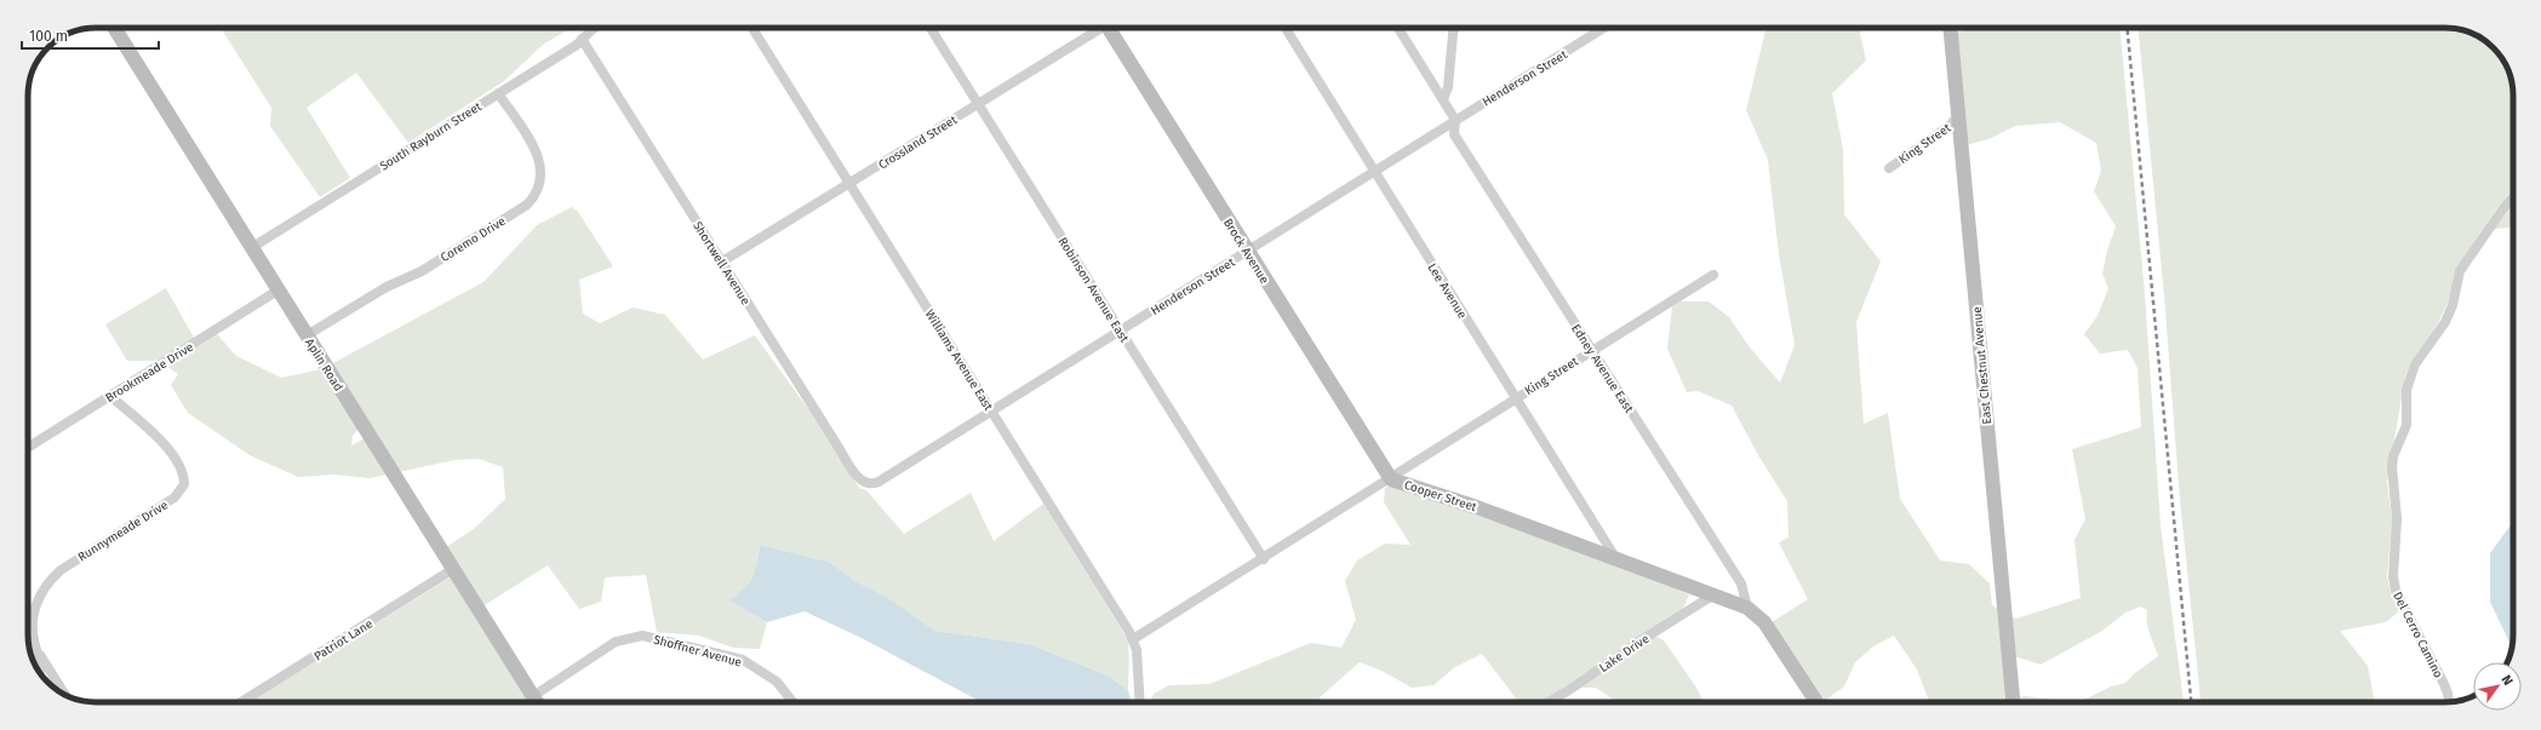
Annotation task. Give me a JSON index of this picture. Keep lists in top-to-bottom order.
{
  "streets": {
    "street": [
      "Henderson Street",
      "South Rayburn Street",
      "Crossland Street",
      "King Street",
      "Coremo Drive",
      "Brock Avenue",
      "Shortwell Avenue",
      "Robinson Avenue East",
      "Lee Avenue",
      "Williams Avenue East",
      "Aplin Road",
      "East Chestnut Avenue",
      "Edney Avenue East",
      "Brookmeade Drive",
      "Cooper Street",
      "Runnymeade Drive",
      "Del Cerro Camino",
      "Patriot Lane",
      "Shoffner Avenue",
      "Lake Drive"
    ]
  },
  "crossings": [
    ["Henderson Street", "Brock Avenue"],
    ["Henderson Street", "Shortwell Avenue"],
    ["Henderson Street", "Robinson Avenue East"],
    ["Henderson Street", "Lee Avenue"],
    ["Henderson Street", "Williams Avenue East"],
    ["Henderson Street", "Edney Avenue East"],
    ["South Rayburn Street", "Coremo Drive"],
    ["South Rayburn Street", "Shortwell Avenue"],
    ["South Rayburn Street", "Aplin Road"],
    ["Crossland Street", "Shortwell Avenue"],
    ["Crossland Street", "Robinson Avenue East"],
    ["Crossland Street", "Williams Avenue East"],
    ["King Street", "Brock Avenue"],
    ["King Street", "Lee Avenue"],
    ["King Street", "East Chestnut Avenue"],
    ["King Street", "Edney Avenue East"],
    ["King Street", "Cooper Street"],
    ["Coremo Drive", "Aplin Road"],
    ["Brock Avenue", "Cooper Street"],
    ["Robinson Avenue East", "Cooper Street"],
    ["Lee Avenue", "Cooper Street"],
    ["Williams Avenue East", "Cooper Street"],
    ["Aplin Road", "Brookmeade Drive"],
    ["Aplin Road", "Patriot Lane"],
    ["Aplin Road", "Shoffner Avenue"],
    ["Edney Avenue East", "Cooper Street"],
    ["Brookmeade Drive", "Runnymeade Drive"],
    ["Cooper Street", "Lake Drive"]
  ],
  "scale_bar": "100 m",
  "north": "top right"
}
